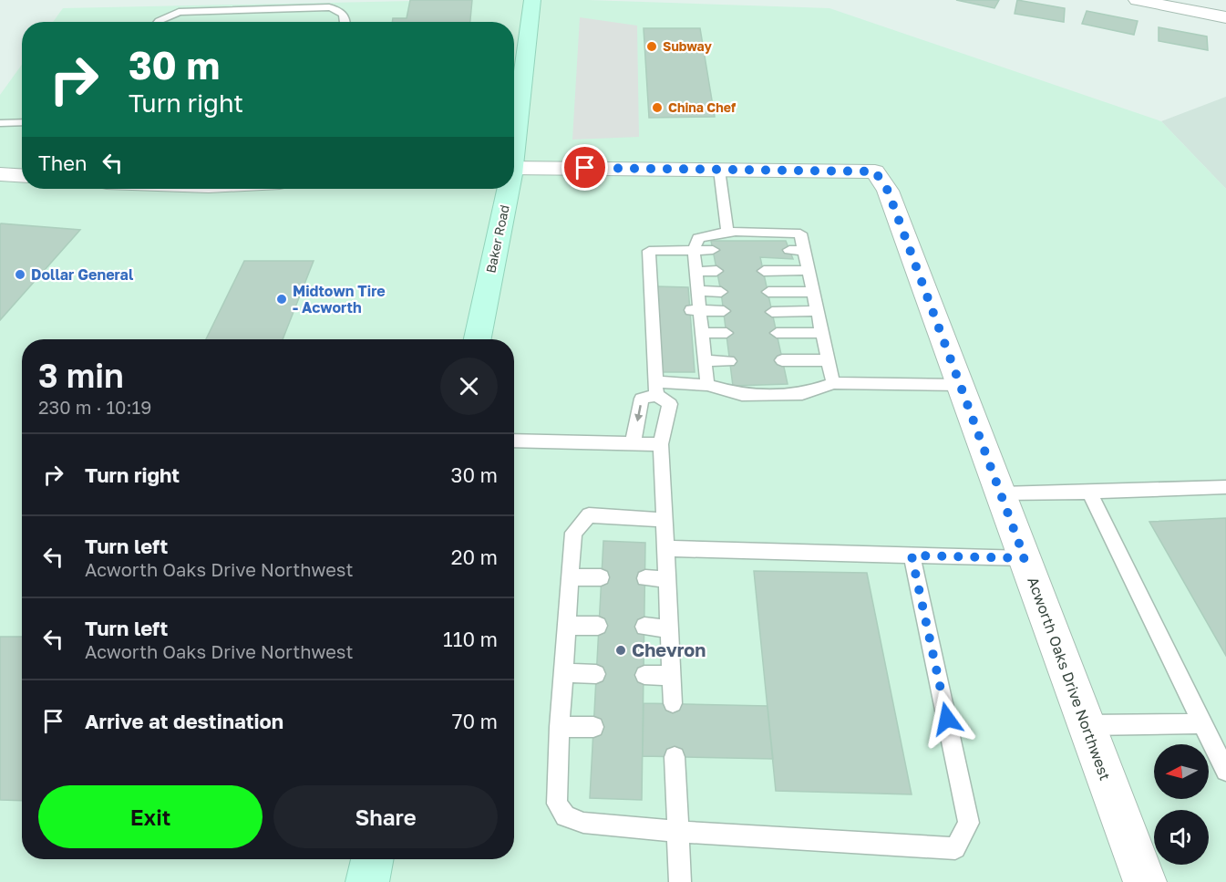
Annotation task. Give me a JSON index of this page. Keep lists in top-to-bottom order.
{
  "streets": {
    "main road": ["Baker Road"],
    "street": ["Acworth Oaks Drive Northwest"]
  },
  "places": [
    "Subway",
    "China Chef",
    "Dollar General",
    "Midtown Tire - Acworth",
    "Chevron"
  ],
  "north": "left",
  "page": {
    "turn": ["30 m", "Turn right"],
    "then": "Then",
    "heading": ["3 min", "230 m · 10:19"],
    "list": [
      {
        "name": "Turn right",
        "value": "30 m"
      },
      {
        "name": "Turn left",
        "note": "Acworth Oaks Drive Northwest",
        "value": "20 m"
      },
      {
        "name": "Turn left",
        "note": "Acworth Oaks Drive Northwest",
        "value": "110 m"
      },
      {
        "name": "Arrive at destination",
        "value": "70 m"
      }
    ],
    "buttons": ["Exit", "Share"]
  }
}
